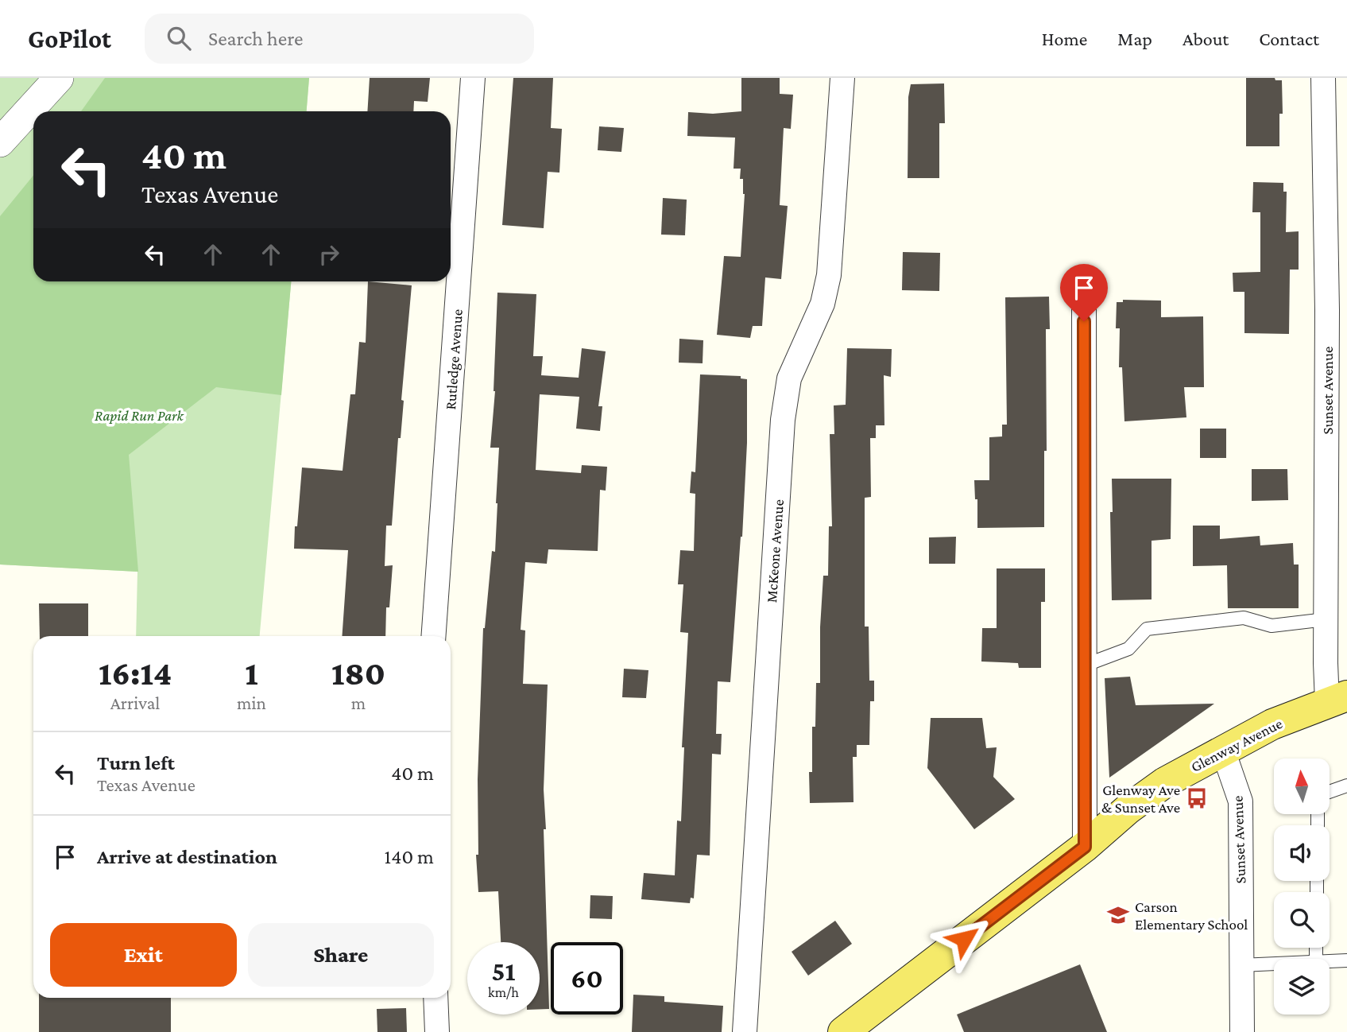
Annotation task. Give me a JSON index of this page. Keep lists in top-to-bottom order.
{
  "streets": {
    "main road": ["Glenway Avenue"],
    "street": ["Rutledge Avenue", "Sunset Avenue", "McKeone Avenue"]
  },
  "crossings": [
    ["Sunset Avenue", "Glenway Avenue"]
  ],
  "parks": ["Rapid Run Park"],
  "places": {
    "bus stop": ["Glenway Ave & Sunset Ave"],
    "school or university": ["Carson Elementary School"]
  },
  "north": "top",
  "page": {
    "header": "GoPilot",
    "search": "Search here",
    "nav": [
      "Home",
      "Map",
      "About",
      "Contact"
    ],
    "turn": ["40 m", "Texas Avenue"],
    "eta": [
      "16:14",
      "Arrival",
      "1",
      "min",
      "180",
      "m"
    ],
    "list": [
      {
        "name": "Turn left",
        "note": "Texas Avenue",
        "value": "40 m"
      },
      {
        "name": "Arrive at destination",
        "value": "140 m"
      }
    ],
    "buttons": ["Exit", "Share"],
    "speed": "51 km/h",
    "limit": "60"
  }
}
